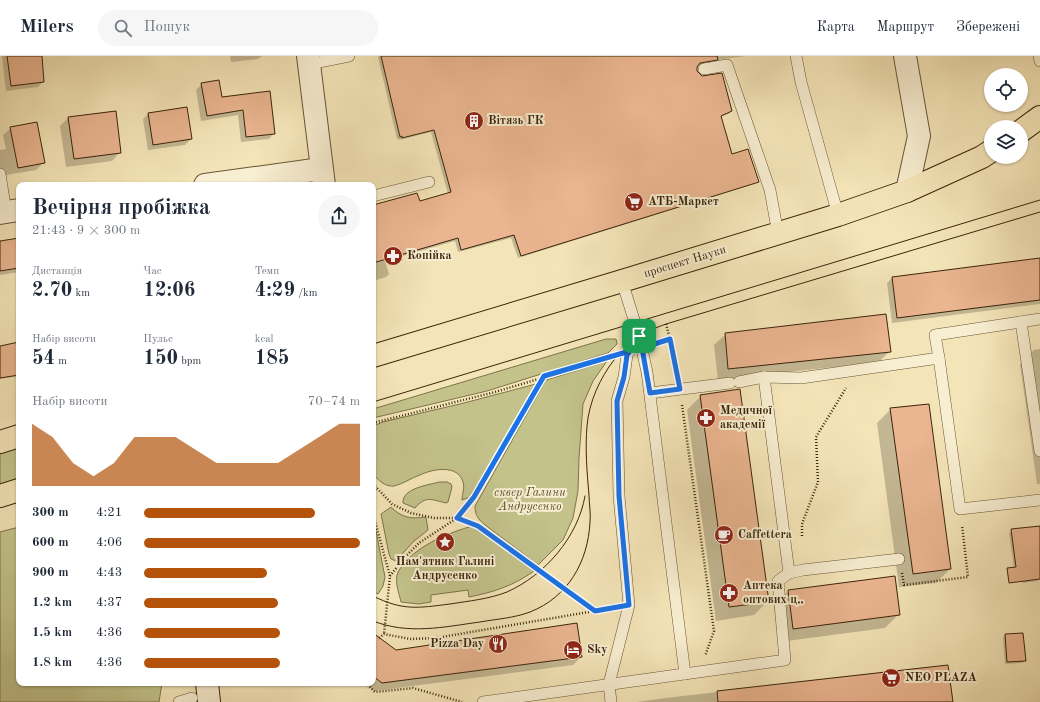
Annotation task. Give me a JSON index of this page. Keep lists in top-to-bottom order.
{
  "streets": {
    "main road": ["проспект Науки"]
  },
  "parks": ["сквер Галини Андрусенко"],
  "places": {
    "building": ["Вітязь ГК"],
    "supermarket": ["АТБ-Маркет", "NEO PLAZA"],
    "pharmacy": ["Копійка", "Медичної академії", "Аптека оптових ц‥"],
    "cafe": ["Caffettera"],
    "place": ["Пам'ятник Галині Андрусенко"],
    "restaurant": ["Pizza Day"],
    "hotel": ["Sky"]
  },
  "page": {
    "header": "Milers",
    "search": "Пошук",
    "nav": ["Карта", "Маршрут", "Збережені"],
    "heading": ["Вечірня пробіжка", "21:43 · 9 × 300 m"],
    "stats": [
      ["Дистанція", "2.70 km"],
      ["Час", "12:06"],
      ["Темп", "4:29 /km"],
      ["Набір висоти", "54 m"],
      ["Пульс", "150 bpm"],
      ["kcal", "185"]
    ],
    "chart": ["Набір висоти", "70–74 m"],
    "list": [
      {
        "name": "300 m",
        "note": "4:21"
      },
      {
        "name": "600 m",
        "note": "4:06"
      },
      {
        "name": "900 m",
        "note": "4:43"
      },
      {
        "name": "1.2 km",
        "note": "4:37"
      },
      {
        "name": "1.5 km",
        "note": "4:36"
      },
      {
        "name": "1.8 km",
        "note": "4:36"
      }
    ]
  }
}
